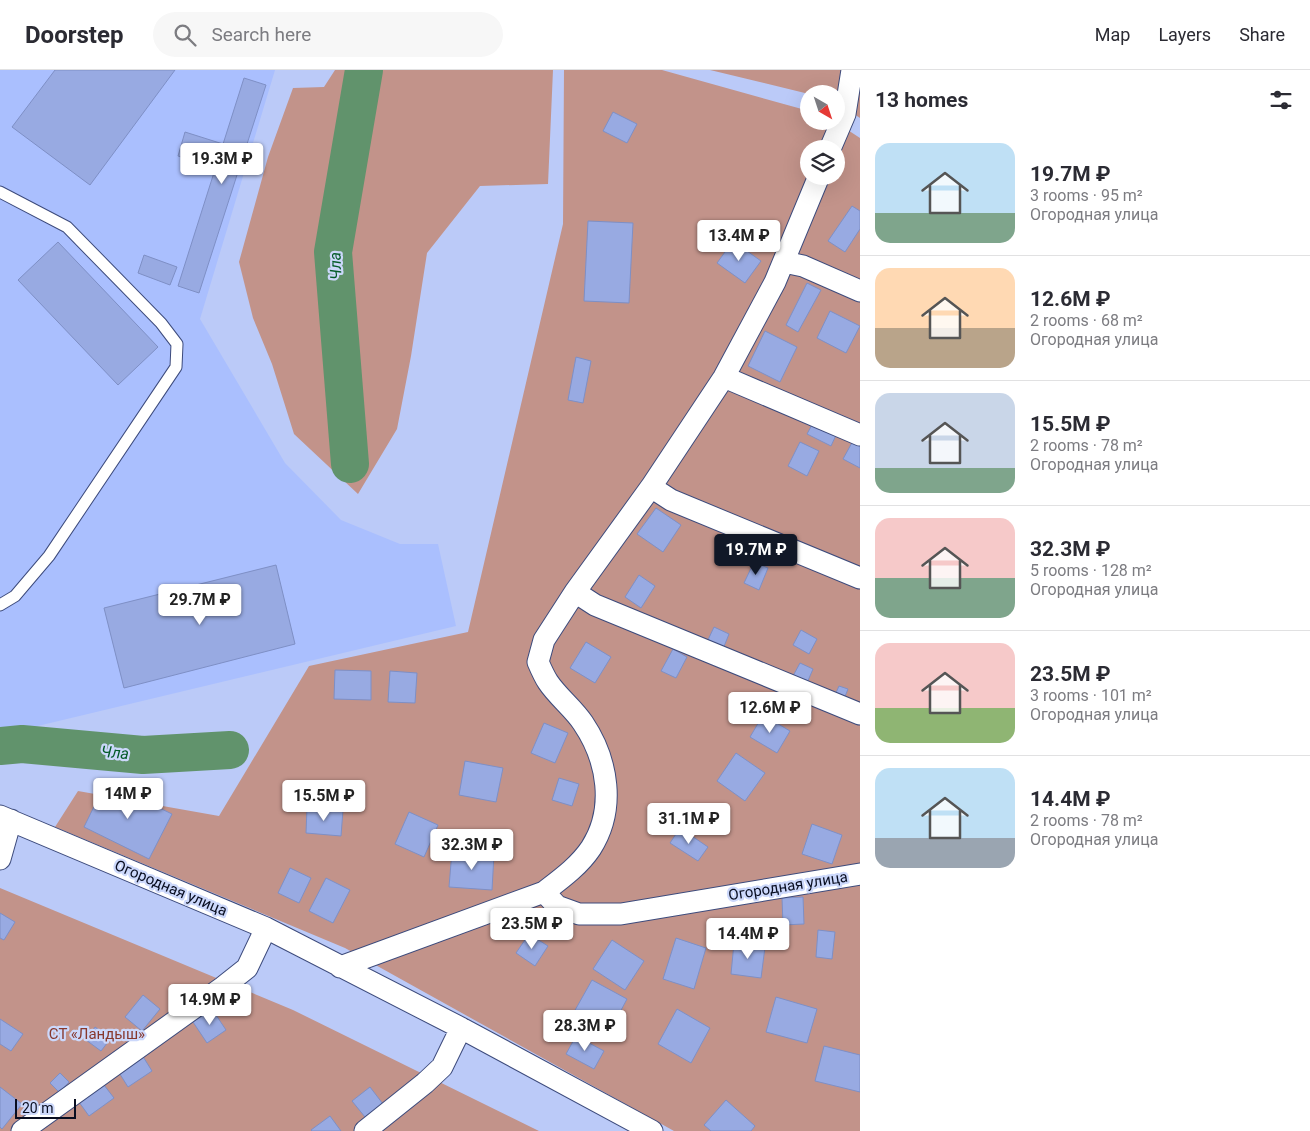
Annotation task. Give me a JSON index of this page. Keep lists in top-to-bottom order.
{
  "streets": {
    "street": ["Огородная улица"]
  },
  "water": ["Чла"],
  "parks": ["СТ «Ландыш»"],
  "scale_bar": "20 m",
  "north": "bottom right",
  "page": {
    "header": "Doorstep",
    "search": "Search here",
    "nav": ["Map", "Layers", "Share"],
    "heading": "13 homes",
    "list": [
      {
        "name": "19.7M ₽",
        "note": "3 rooms · 95 m² · Огородная улица"
      },
      {
        "name": "12.6M ₽",
        "note": "2 rooms · 68 m² · Огородная улица"
      },
      {
        "name": "15.5M ₽",
        "note": "2 rooms · 78 m² · Огородная улица"
      },
      {
        "name": "32.3M ₽",
        "note": "5 rooms · 128 m² · Огородная улица"
      },
      {
        "name": "23.5M ₽",
        "note": "3 rooms · 101 m² · Огородная улица"
      },
      {
        "name": "14.4M ₽",
        "note": "2 rooms · 78 m² · Огородная улица"
      }
    ],
    "price": [
      "19.3M ₽",
      "13.4M ₽",
      "19.7M ₽",
      "29.7M ₽",
      "12.6M ₽",
      "14M ₽",
      "15.5M ₽",
      "31.1M ₽",
      "32.3M ₽",
      "23.5M ₽",
      "14.4M ₽",
      "14.9M ₽",
      "28.3M ₽"
    ],
    "scale": "20 m"
  }
}
